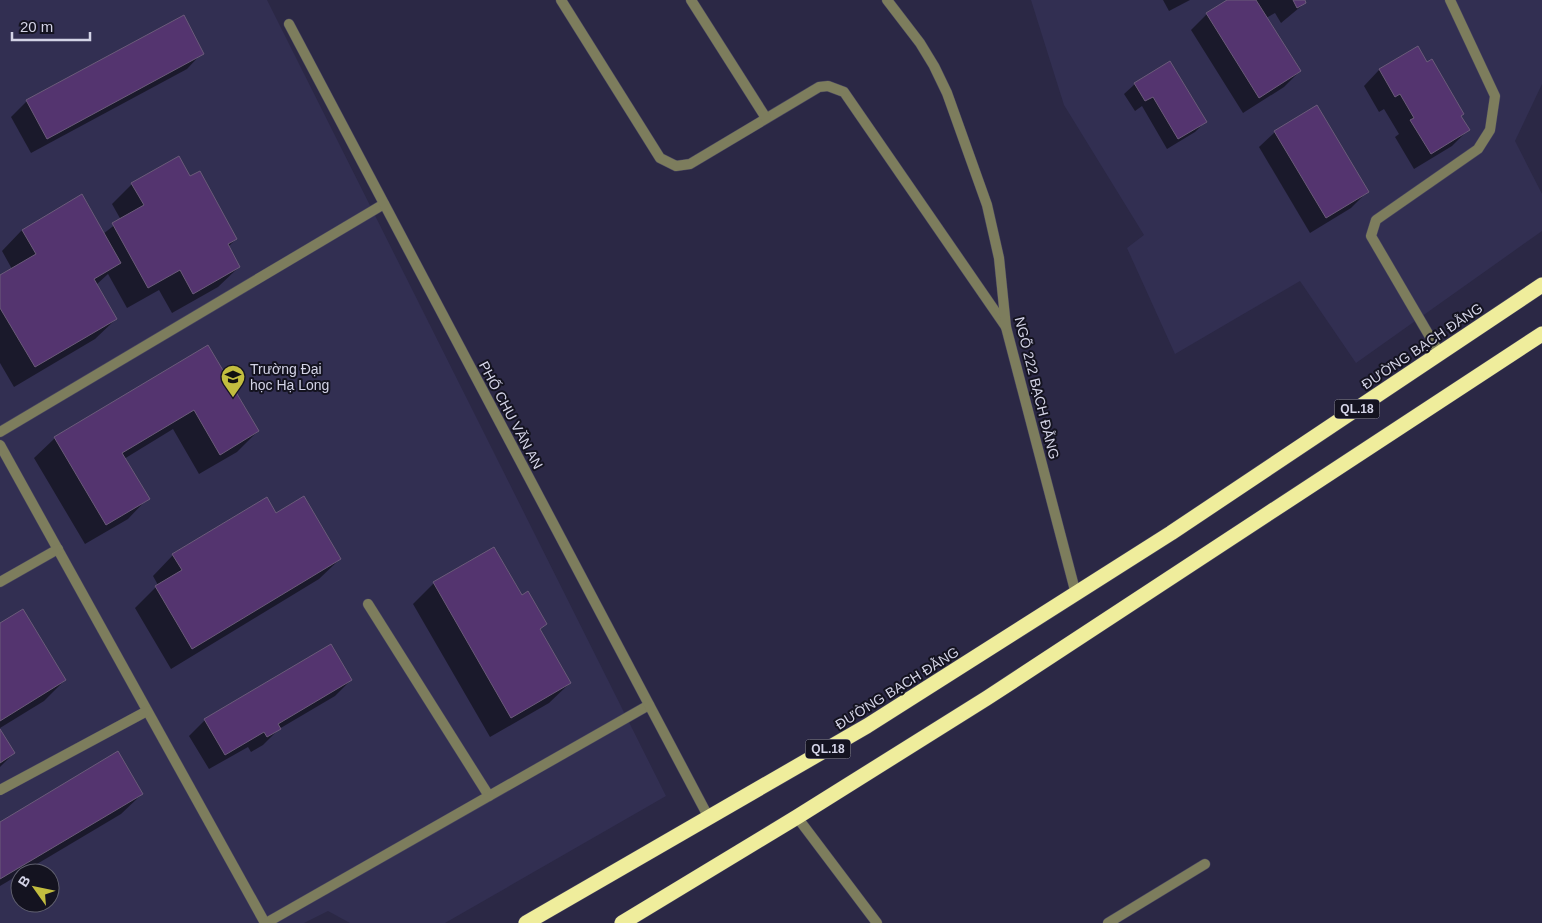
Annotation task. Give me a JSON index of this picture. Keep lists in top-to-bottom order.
{
  "streets": {
    "highway": ["ĐƯỜNG BẠCH ĐẰNG", "QL.18"],
    "street": ["NGÕ 222 BẠCH ĐẰNG", "PHỐ CHU VĂN AN"]
  },
  "crossings": [
    ["ĐƯỜNG BẠCH ĐẰNG", "NGÕ 222 BẠCH ĐẰNG"],
    ["ĐƯỜNG BẠCH ĐẰNG", "PHỐ CHU VĂN AN"]
  ],
  "places": {
    "school or university": ["Trường Đại học Hạ Long"]
  },
  "scale_bar": "20 m",
  "north": "top left"
}
